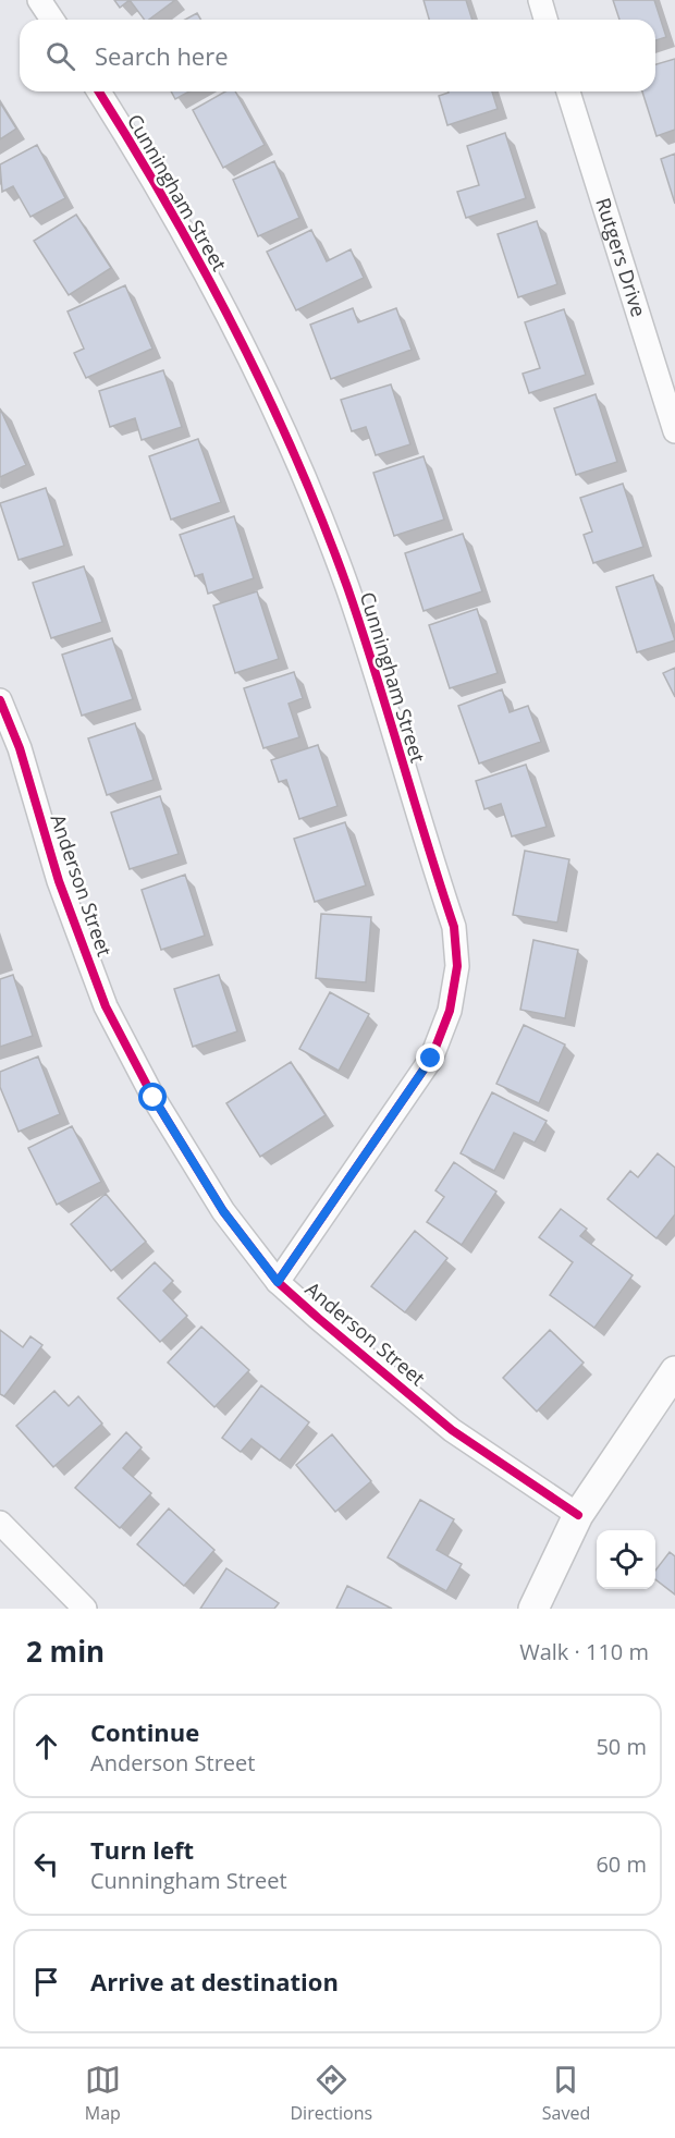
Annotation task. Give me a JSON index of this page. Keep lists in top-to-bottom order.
{
  "streets": {
    "street": ["Cunningham Street", "Rutgers Drive", "Anderson Street"]
  },
  "crossings": [
    ["Cunningham Street", "Anderson Street"]
  ],
  "page": {
    "search": "Search here",
    "heading": ["2 min", "Walk · 110 m"],
    "list": [
      ["Continue", "Anderson Street", "50 m"],
      ["Turn left", "Cunningham Street", "60 m"],
      "Arrive at destination"
    ],
    "nav": ["Map", "Directions", "Saved"]
  }
}
